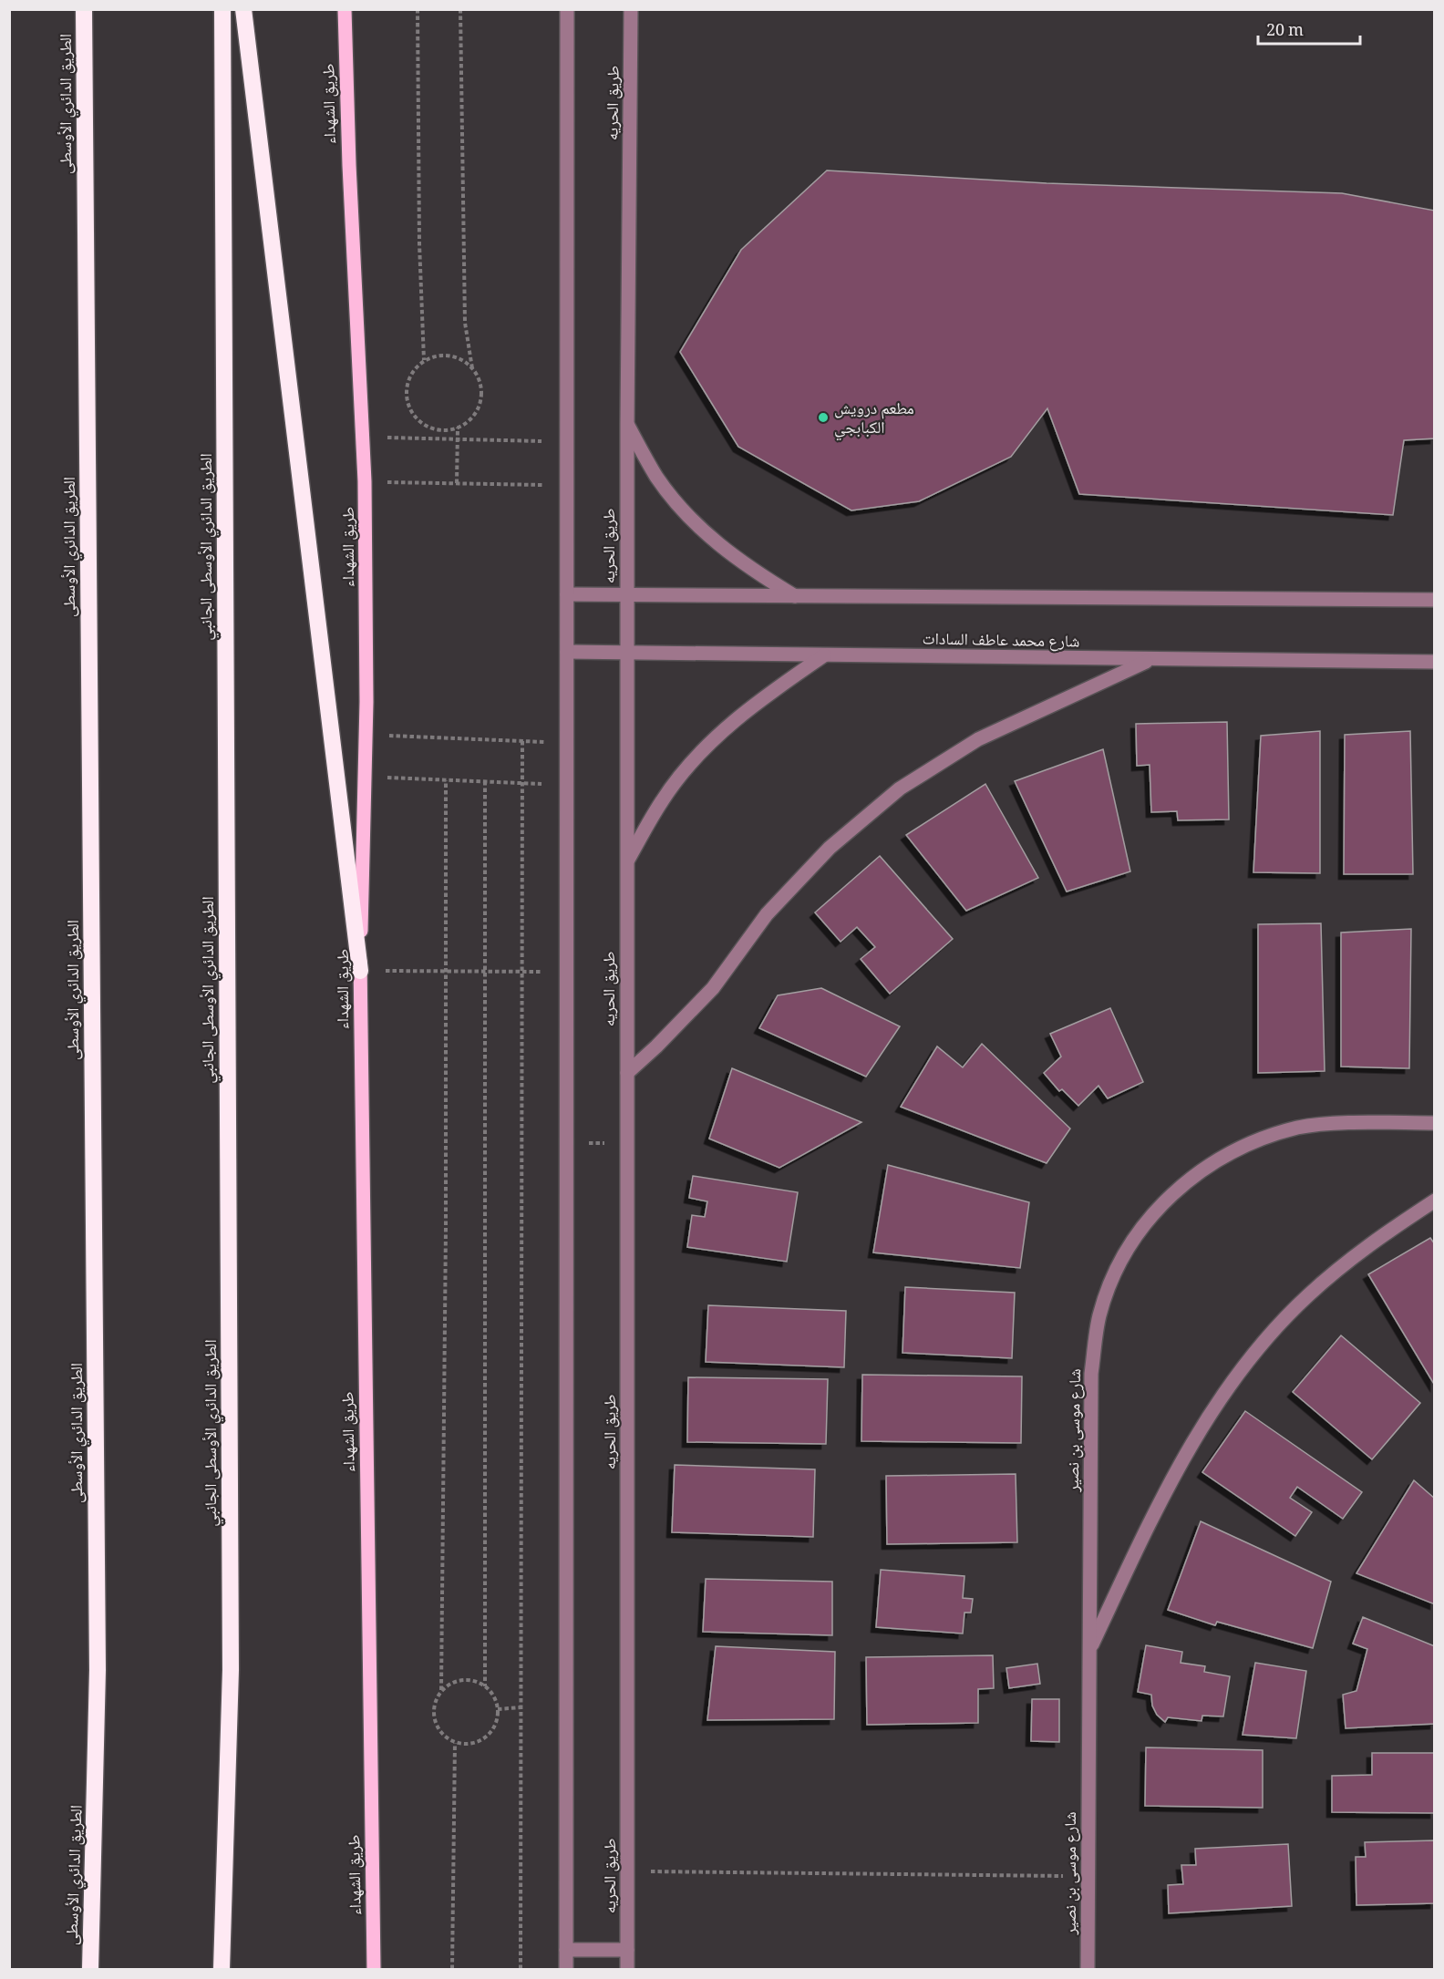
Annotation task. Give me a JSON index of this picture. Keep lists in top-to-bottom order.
{
  "streets": {
    "highway": ["الطريق الدائري الأوسطى", "الطريق الدائري الأوسطى الجانبي"],
    "main road": ["طريق الشهداء"],
    "street": ["طريق الحريه", "شارع محمد عاطف السادات", "شارع موسى بن نصير"]
  },
  "crossings": [
    ["طريق الحريه", "شارع محمد عاطف السادات"]
  ],
  "places": ["مطعم درويش الكبابجي"],
  "scale_bar": "20 m"
}
